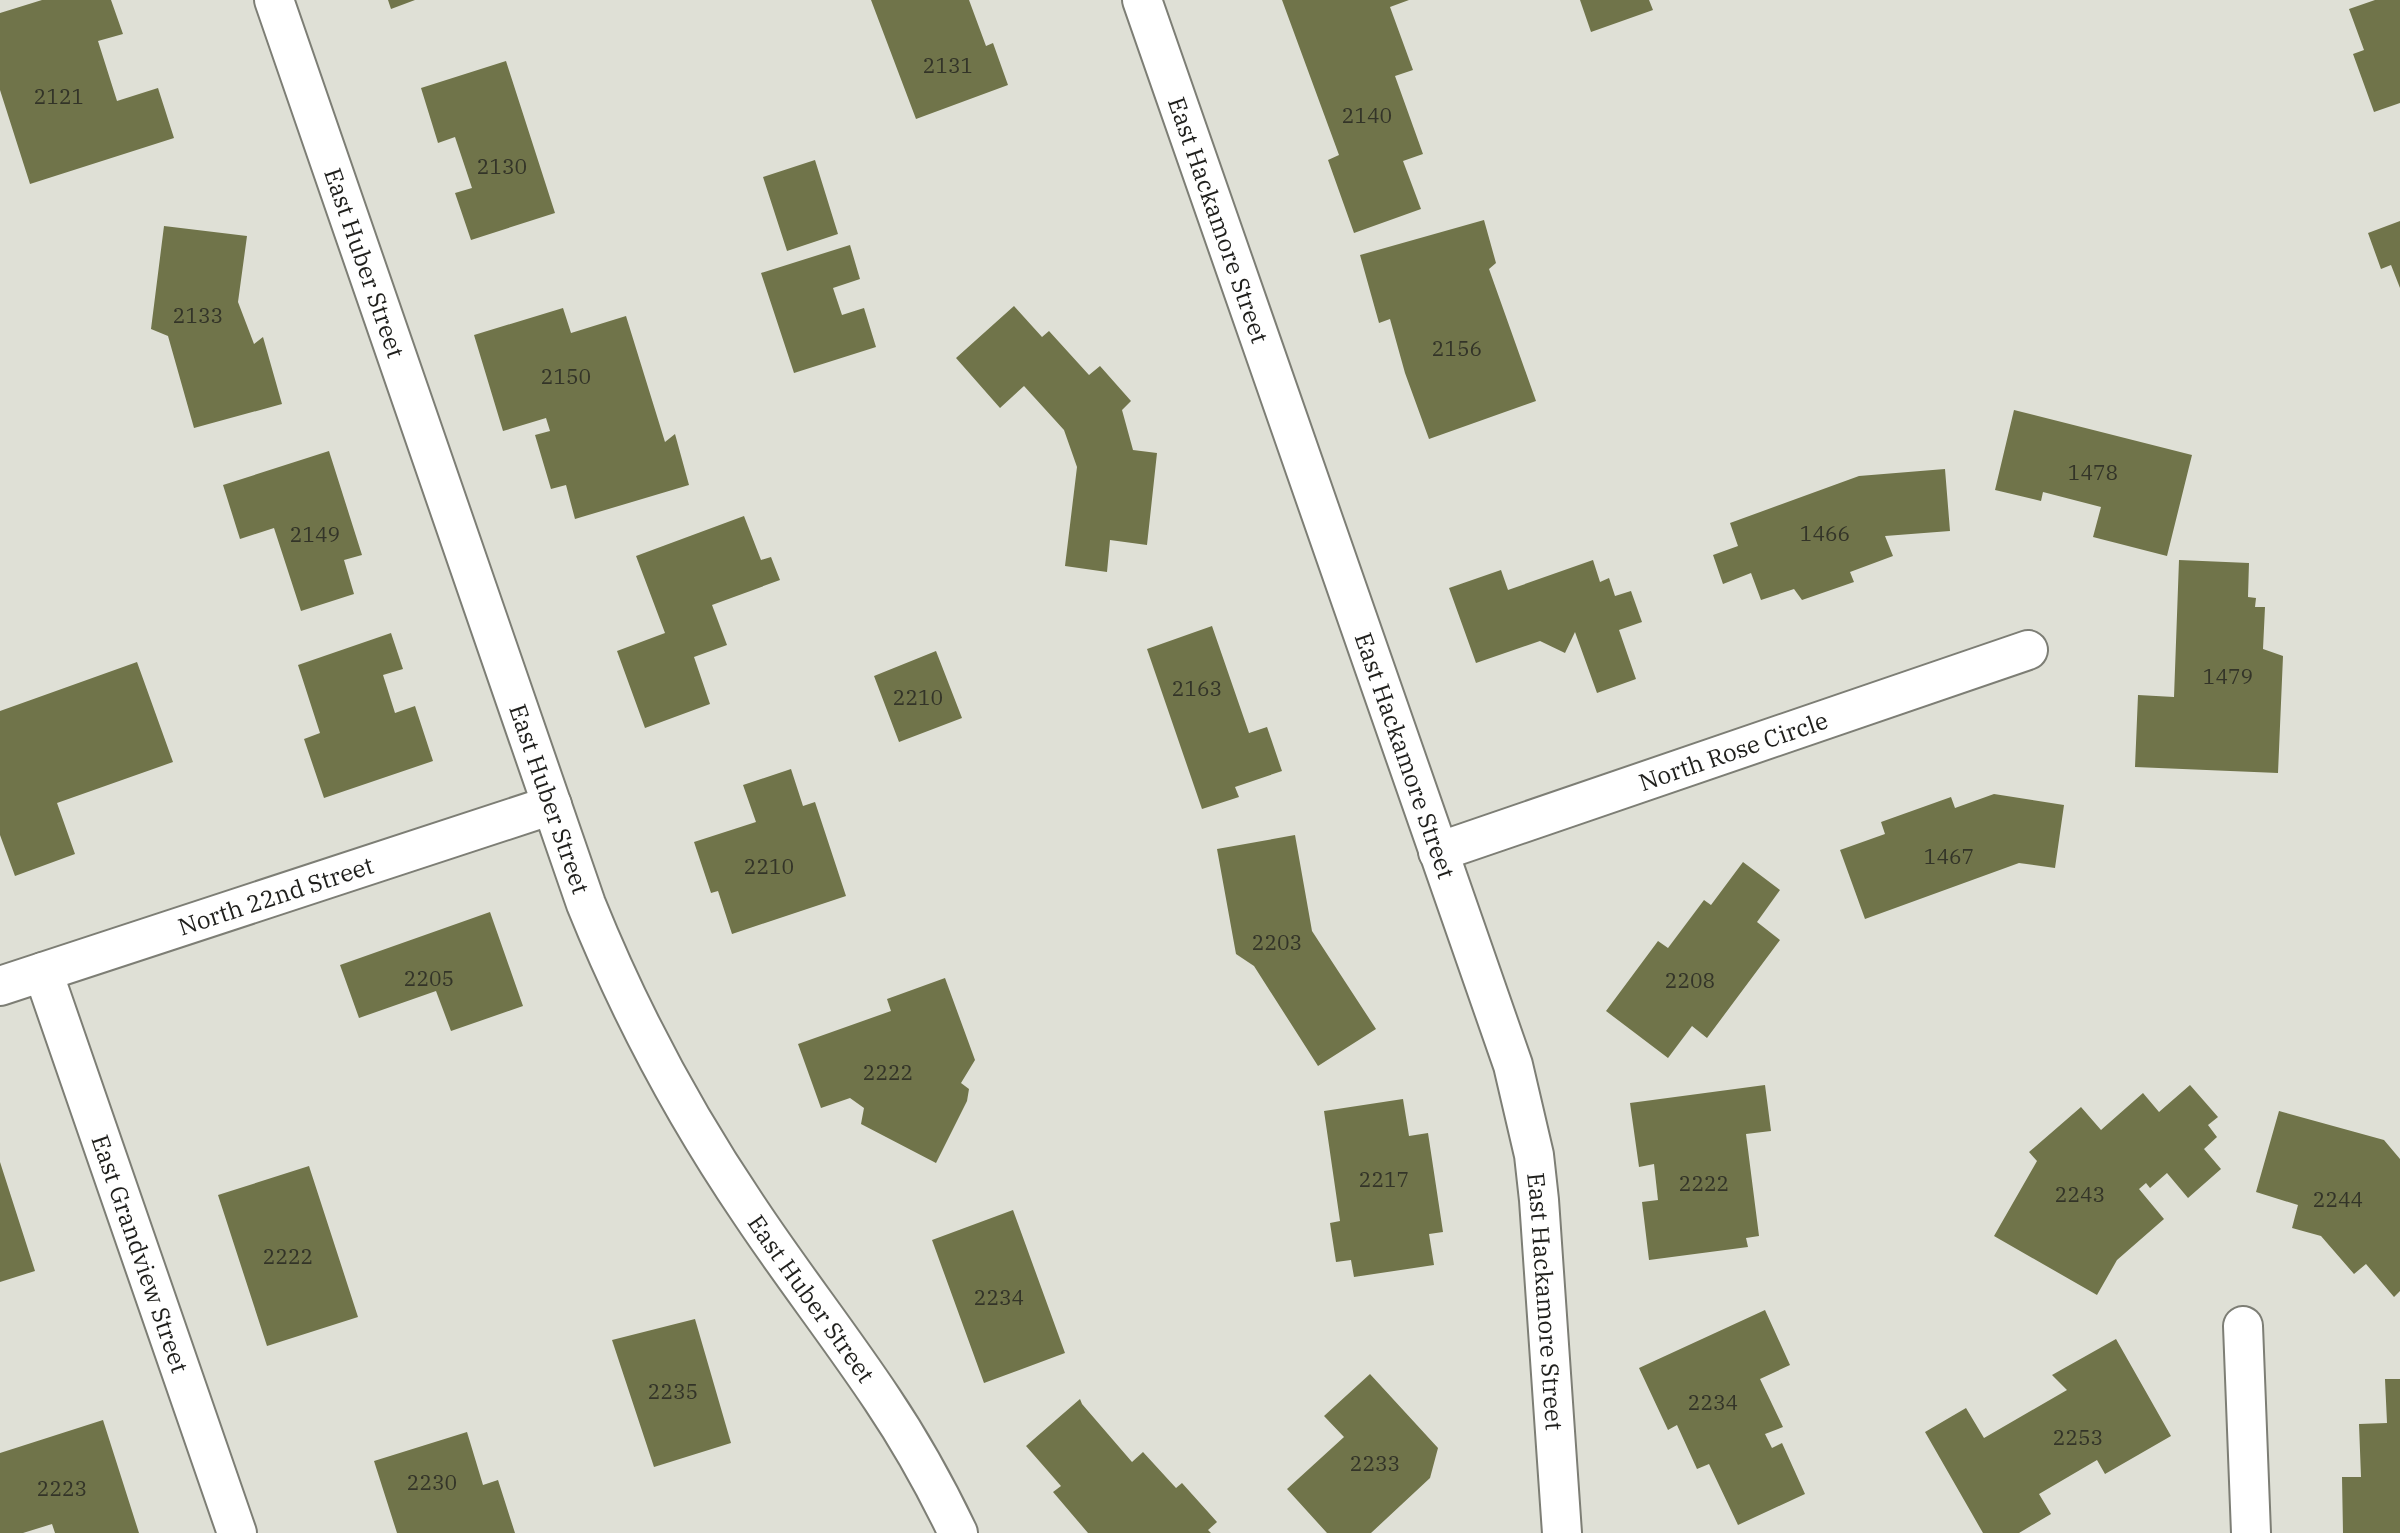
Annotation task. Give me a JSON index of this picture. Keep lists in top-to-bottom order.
{
  "streets": {
    "street": [
      "East Hackamore Street",
      "East Huber Street",
      "North Rose Circle",
      "North 22nd Street",
      "East Grandview Street"
    ]
  },
  "crossings": [
    ["East Hackamore Street", "North Rose Circle"],
    ["East Huber Street", "North 22nd Street"],
    ["North 22nd Street", "East Grandview Street"]
  ],
  "house_numbers": [
    "2131",
    "2121",
    "2140",
    "2130",
    "2133",
    "2156",
    "2150",
    "1478",
    "1466",
    "2149",
    "1479",
    "2163",
    "2210",
    "1467",
    "2210",
    "2203",
    "2205",
    "2208",
    "2222",
    "2217",
    "2222",
    "2243",
    "2244",
    "2222",
    "2234",
    "2235",
    "2234",
    "2253",
    "2233",
    "2230",
    "2223"
  ]
}
